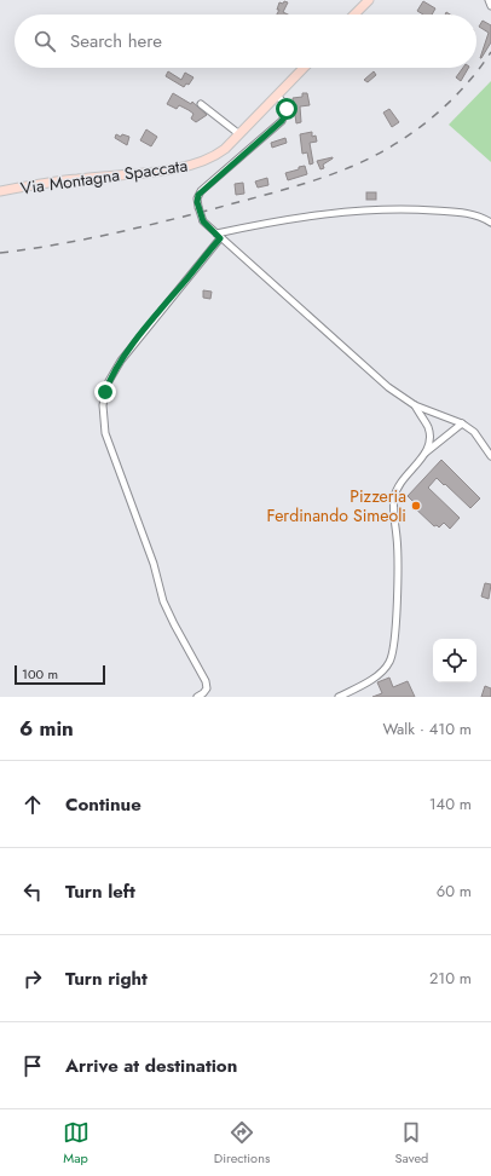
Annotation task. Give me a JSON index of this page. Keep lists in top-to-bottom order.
{
  "streets": {
    "main road": ["Via Montagna Spaccata"]
  },
  "places": ["Pizzeria Ferdinando Simeoli"],
  "scale_bar": "100 m",
  "page": {
    "search": "Search here",
    "scale": "100 m",
    "heading": ["6 min", "Walk · 410 m"],
    "list": [
      ["Continue", "140 m"],
      ["Turn left", "60 m"],
      ["Turn right", "210 m"],
      "Arrive at destination"
    ],
    "nav": ["Map", "Directions", "Saved"]
  }
}
